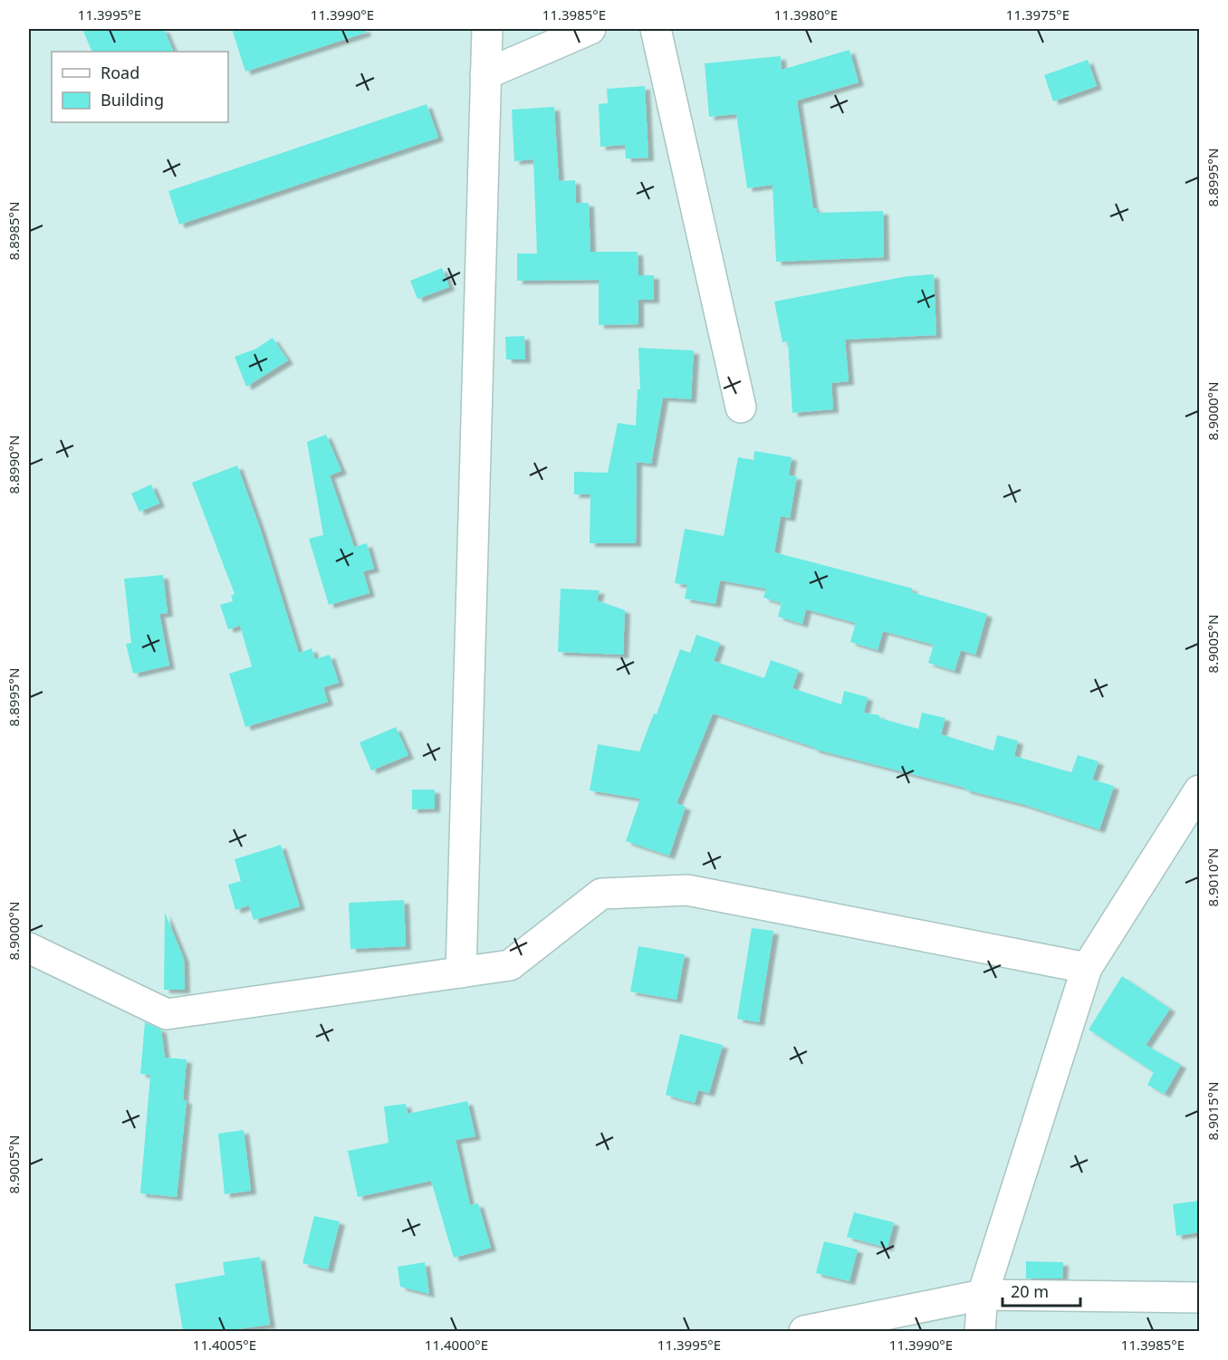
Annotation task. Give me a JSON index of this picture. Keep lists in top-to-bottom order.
{
  "legend": ["Road", "Building"],
  "scale_bar": "20 m",
  "coordinates": [
    "11.3995°E",
    "11.3990°E",
    "11.3985°E",
    "11.3980°E",
    "11.3975°E",
    "8.8995°N",
    "8.8985°N",
    "8.9000°N",
    "8.8990°N",
    "8.9005°N",
    "8.9010°N",
    "8.9015°N",
    "11.4005°E",
    "11.4000°E"
  ]
}
